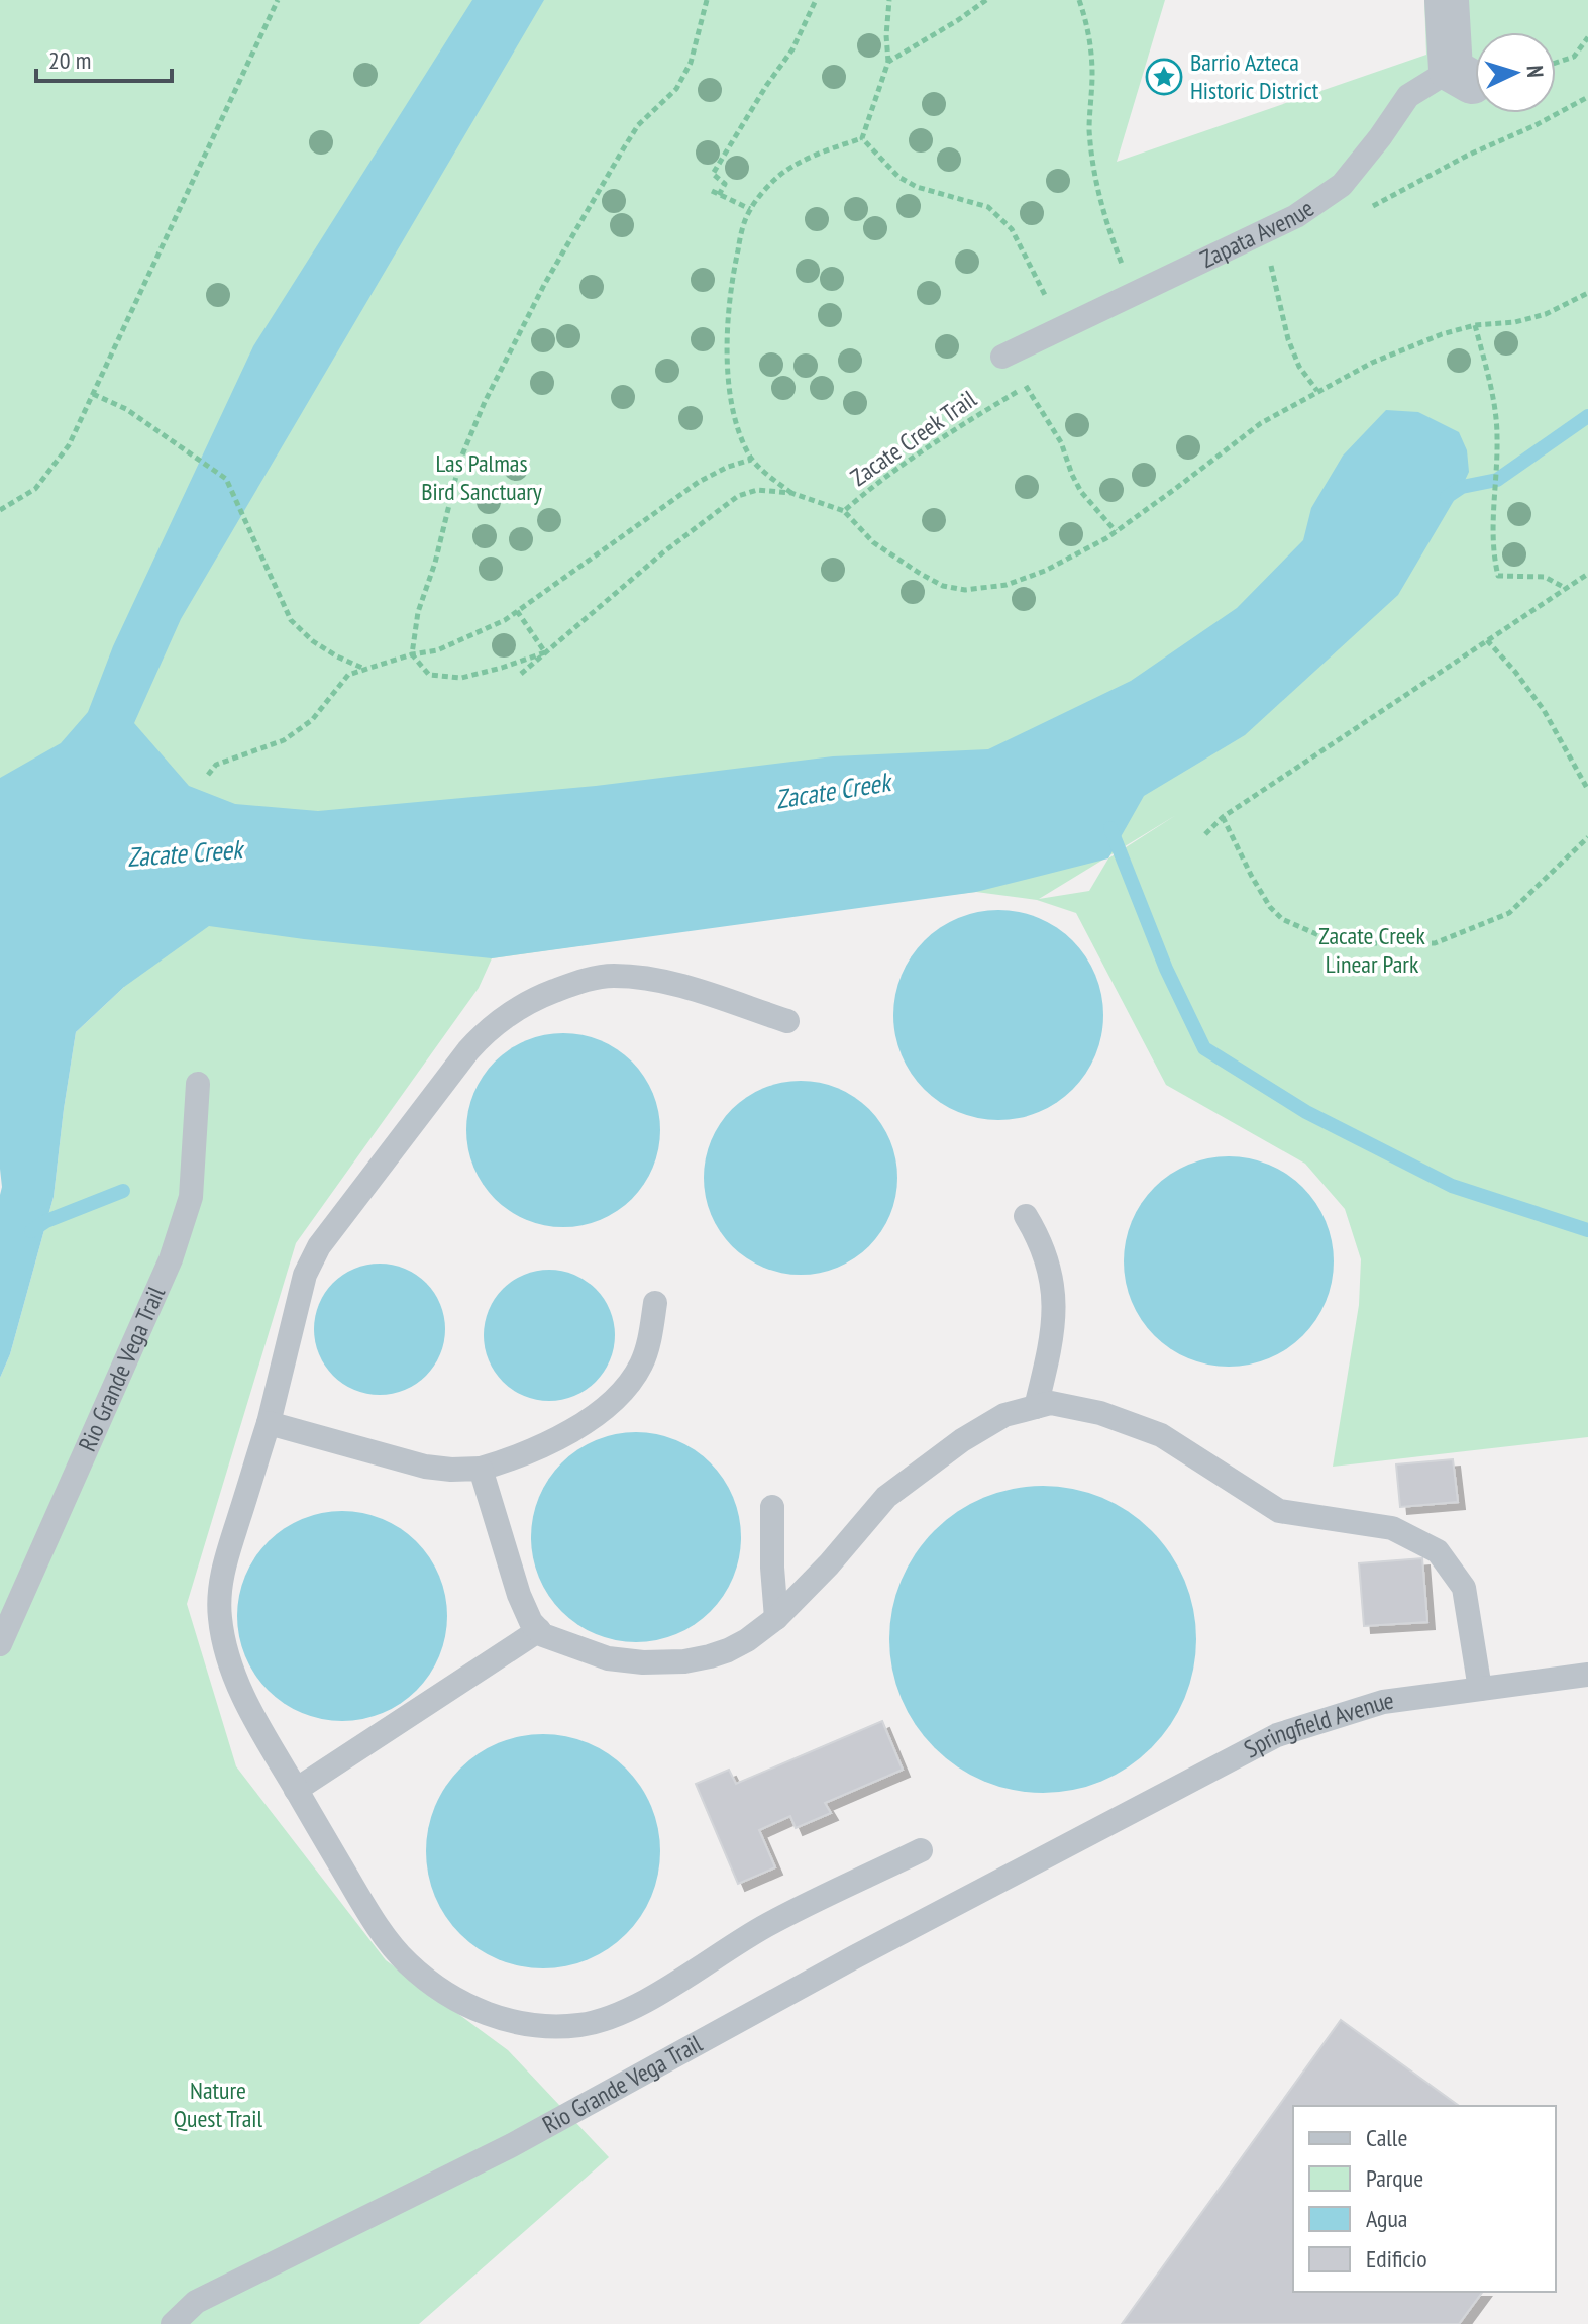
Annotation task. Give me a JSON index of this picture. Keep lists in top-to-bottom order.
{
  "streets": {
    "lane": ["Zapata Avenue", "Rio Grande Vega Trail", "Springfield Avenue"],
    "path": ["Zacate Creek Trail"]
  },
  "crossings": [
    ["Rio Grande Vega Trail", "Springfield Avenue"]
  ],
  "water": ["Zacate Creek"],
  "parks": ["Las Palmas Bird Sanctuary", "Zacate Creek Linear Park", "Nature Quest Trail"],
  "places": {
    "place": ["Barrio Azteca Historic District"]
  },
  "legend": [
    "Calle",
    "Parque",
    "Agua",
    "Edificio"
  ],
  "scale_bar": "20 m",
  "north": "right"
}
